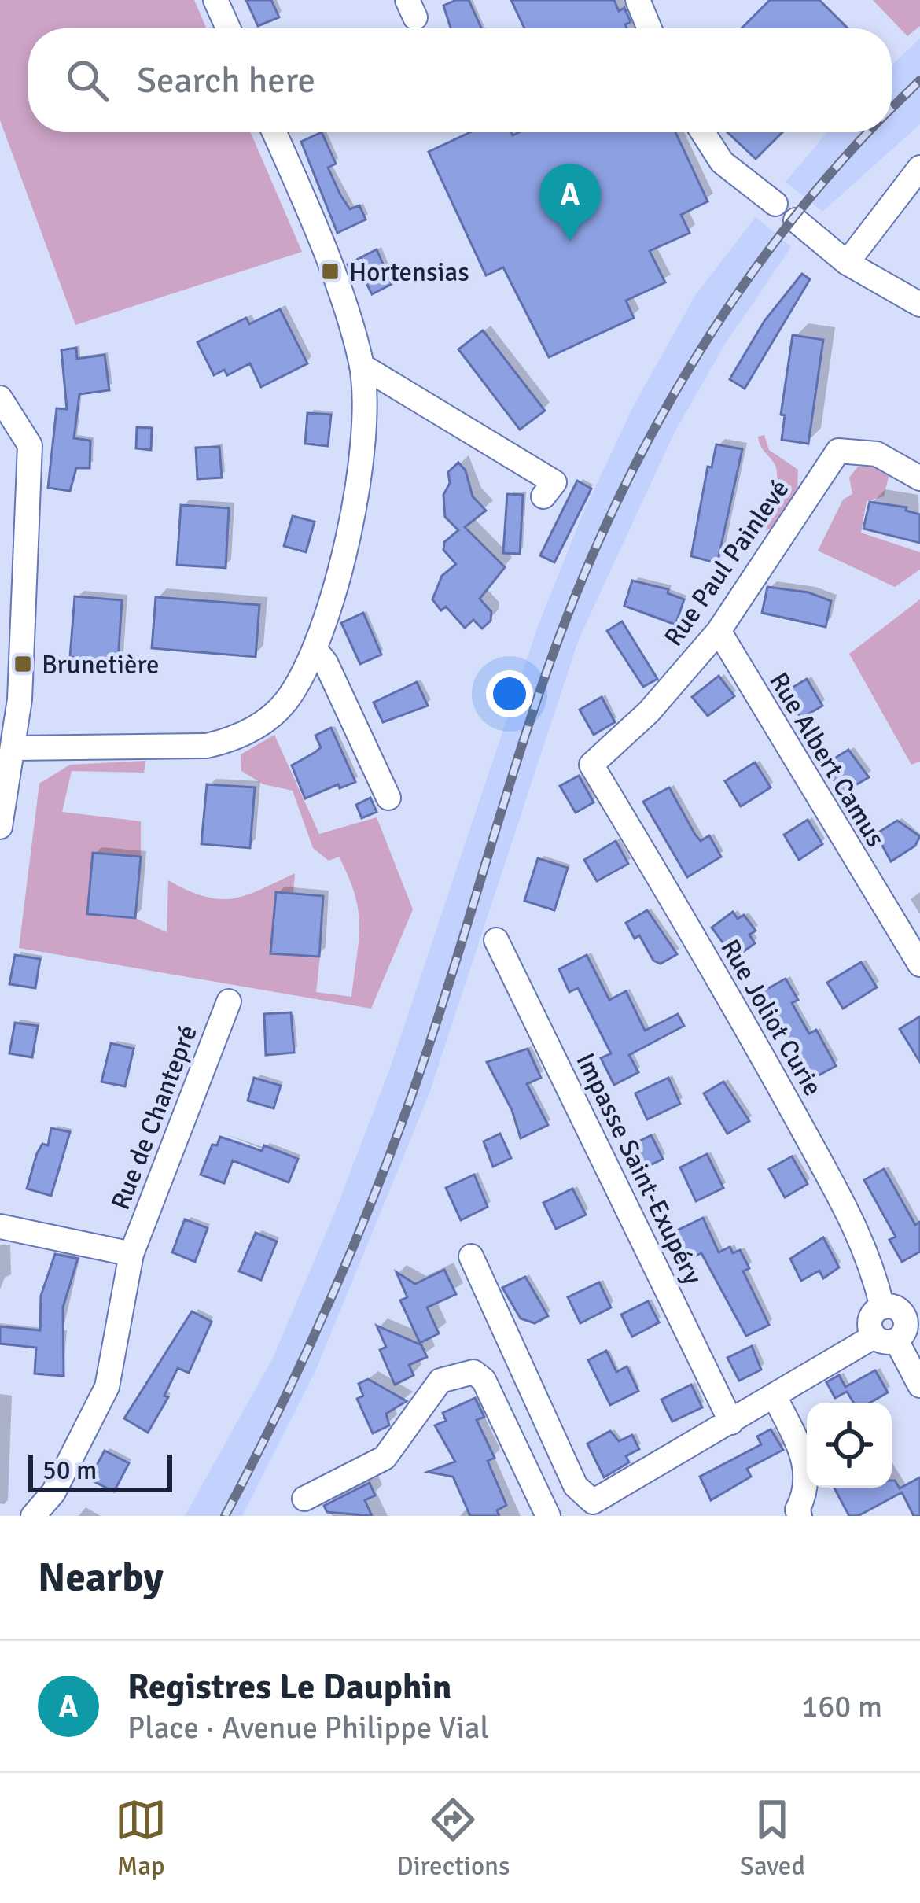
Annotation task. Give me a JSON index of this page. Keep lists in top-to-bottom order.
{
  "streets": {
    "street": [
      "Rue Paul Painlevé",
      "Rue Albert Camus",
      "Rue Joliot Curie",
      "Rue de Chantepré",
      "Impasse Saint-Exupéry"
    ]
  },
  "crossings": [
    ["Rue Paul Painlevé", "Rue Albert Camus"],
    ["Rue Paul Painlevé", "Rue Joliot Curie"]
  ],
  "places": {
    "transit": ["Hortensias", "Brunetière"]
  },
  "scale_bar": "50 m",
  "page": {
    "search": "Search here",
    "pins": "A",
    "scale": "50 m",
    "heading": "Nearby",
    "list": [
      {
        "mark": "A",
        "name": "Registres Le Dauphin",
        "note": "Place · Avenue Philippe Vial",
        "value": "160 m"
      }
    ],
    "nav": ["Map", "Directions", "Saved"]
  }
}
